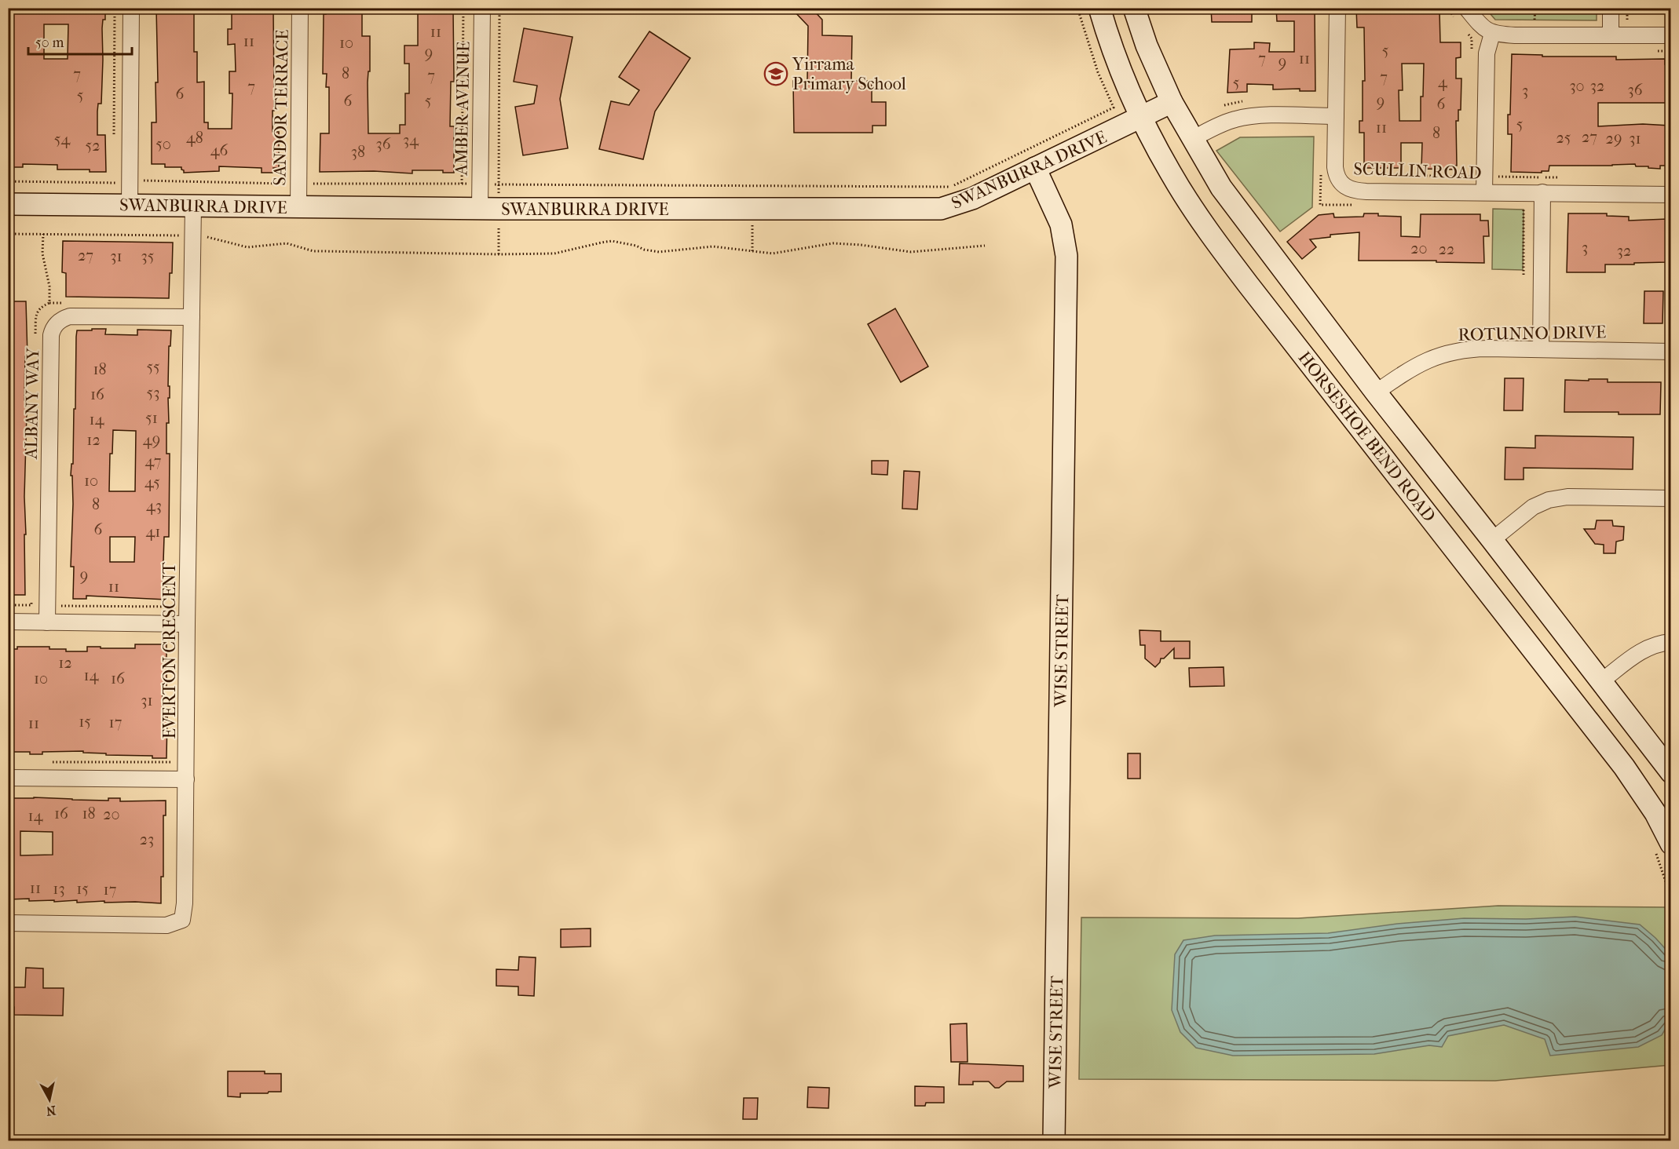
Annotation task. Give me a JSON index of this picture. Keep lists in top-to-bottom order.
{
  "streets": {
    "street": [
      "SANDOR TERRACE",
      "AMBER AVENUE",
      "SWANBURRA DRIVE",
      "SCULLIN ROAD",
      "ROTUNNO DRIVE",
      "ALBANY WAY",
      "HORSESHOE BEND ROAD",
      "EVERTON CRESCENT",
      "WISE STREET"
    ]
  },
  "crossings": [
    ["SANDOR TERRACE", "SWANBURRA DRIVE"],
    ["AMBER AVENUE", "SWANBURRA DRIVE"],
    ["SWANBURRA DRIVE", "HORSESHOE BEND ROAD"],
    ["SWANBURRA DRIVE", "EVERTON CRESCENT"],
    ["SWANBURRA DRIVE", "WISE STREET"],
    ["ROTUNNO DRIVE", "HORSESHOE BEND ROAD"],
    ["ALBANY WAY", "EVERTON CRESCENT"]
  ],
  "places": {
    "school or university": ["Yirrama Primary School"]
  },
  "house_numbers": [
    "11",
    "11",
    "10",
    "5",
    "9",
    "7",
    "11",
    "9",
    "8",
    "7",
    "7",
    "7",
    "4",
    "5",
    "30",
    "32",
    "7",
    "36",
    "3",
    "6",
    "5",
    "6",
    "5",
    "9",
    "6",
    "5",
    "11",
    "8",
    "27",
    "48",
    "25",
    "29",
    "31",
    "54",
    "34",
    "50",
    "36",
    "52",
    "46",
    "38",
    "3",
    "20",
    "22",
    "32",
    "27",
    "31",
    "35",
    "55",
    "18",
    "53",
    "16",
    "51",
    "14",
    "12",
    "49",
    "47",
    "10",
    "45",
    "8",
    "43",
    "6",
    "41",
    "9",
    "11",
    "12",
    "14",
    "10",
    "16",
    "31",
    "15",
    "17",
    "11",
    "16",
    "18",
    "20",
    "14",
    "23",
    "11",
    "13",
    "15",
    "17"
  ],
  "scale_bar": "50 m",
  "north": "bottom"
}
